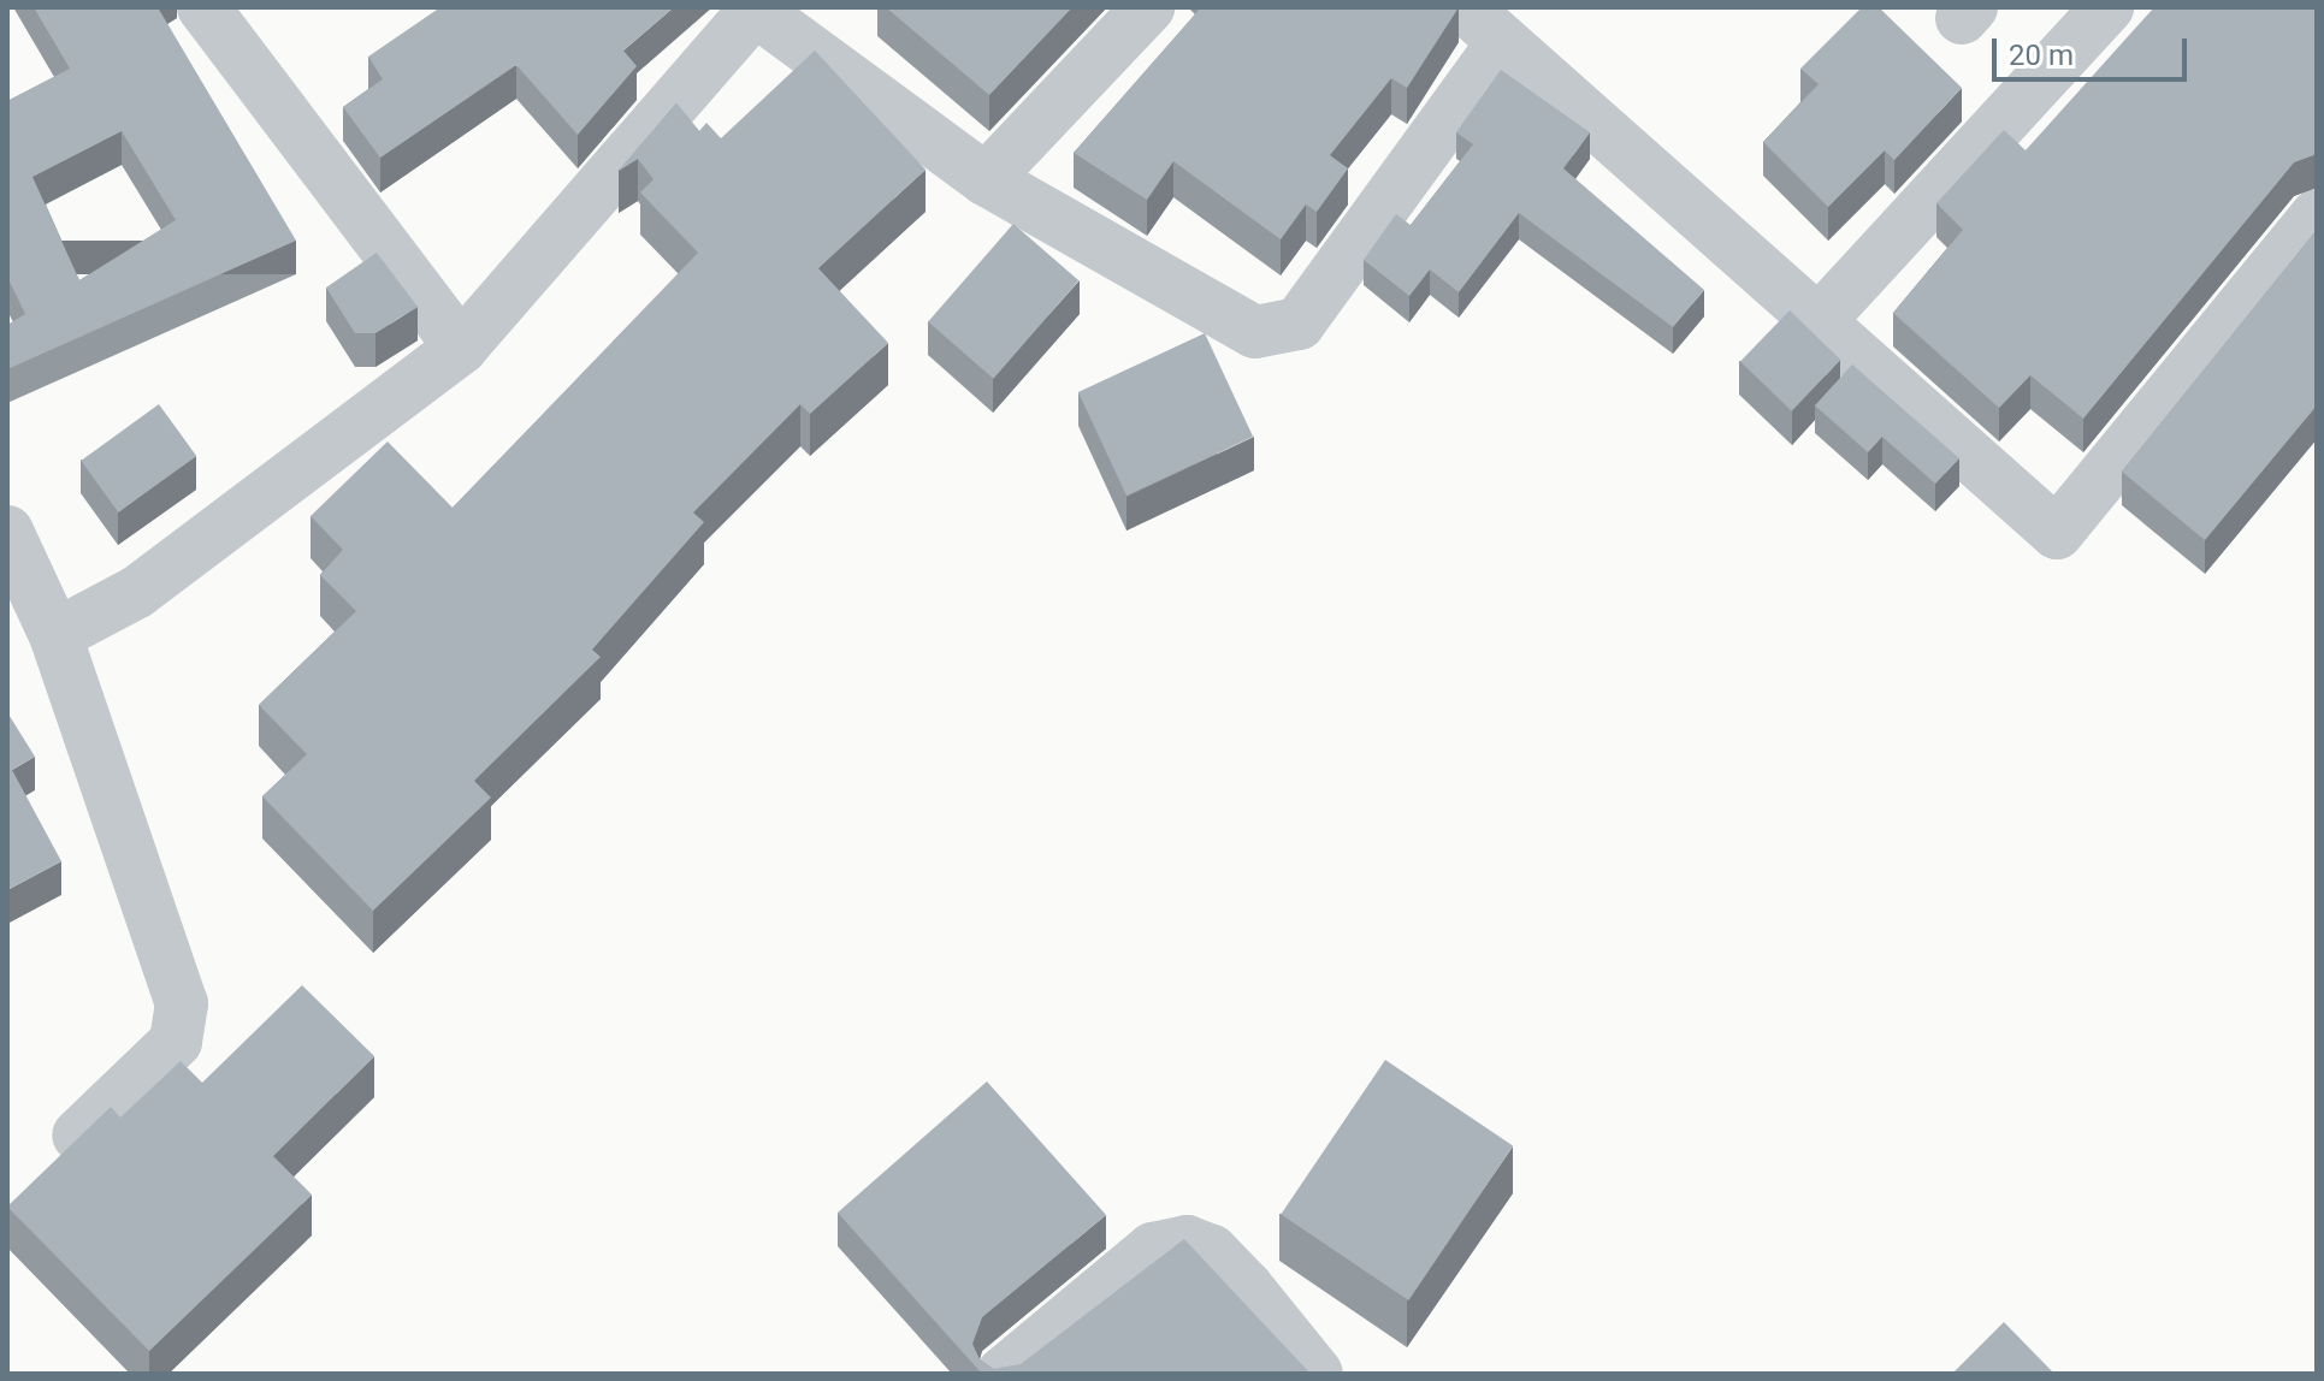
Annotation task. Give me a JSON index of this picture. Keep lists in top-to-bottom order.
{
  "scale_bar": "20 m"
}
